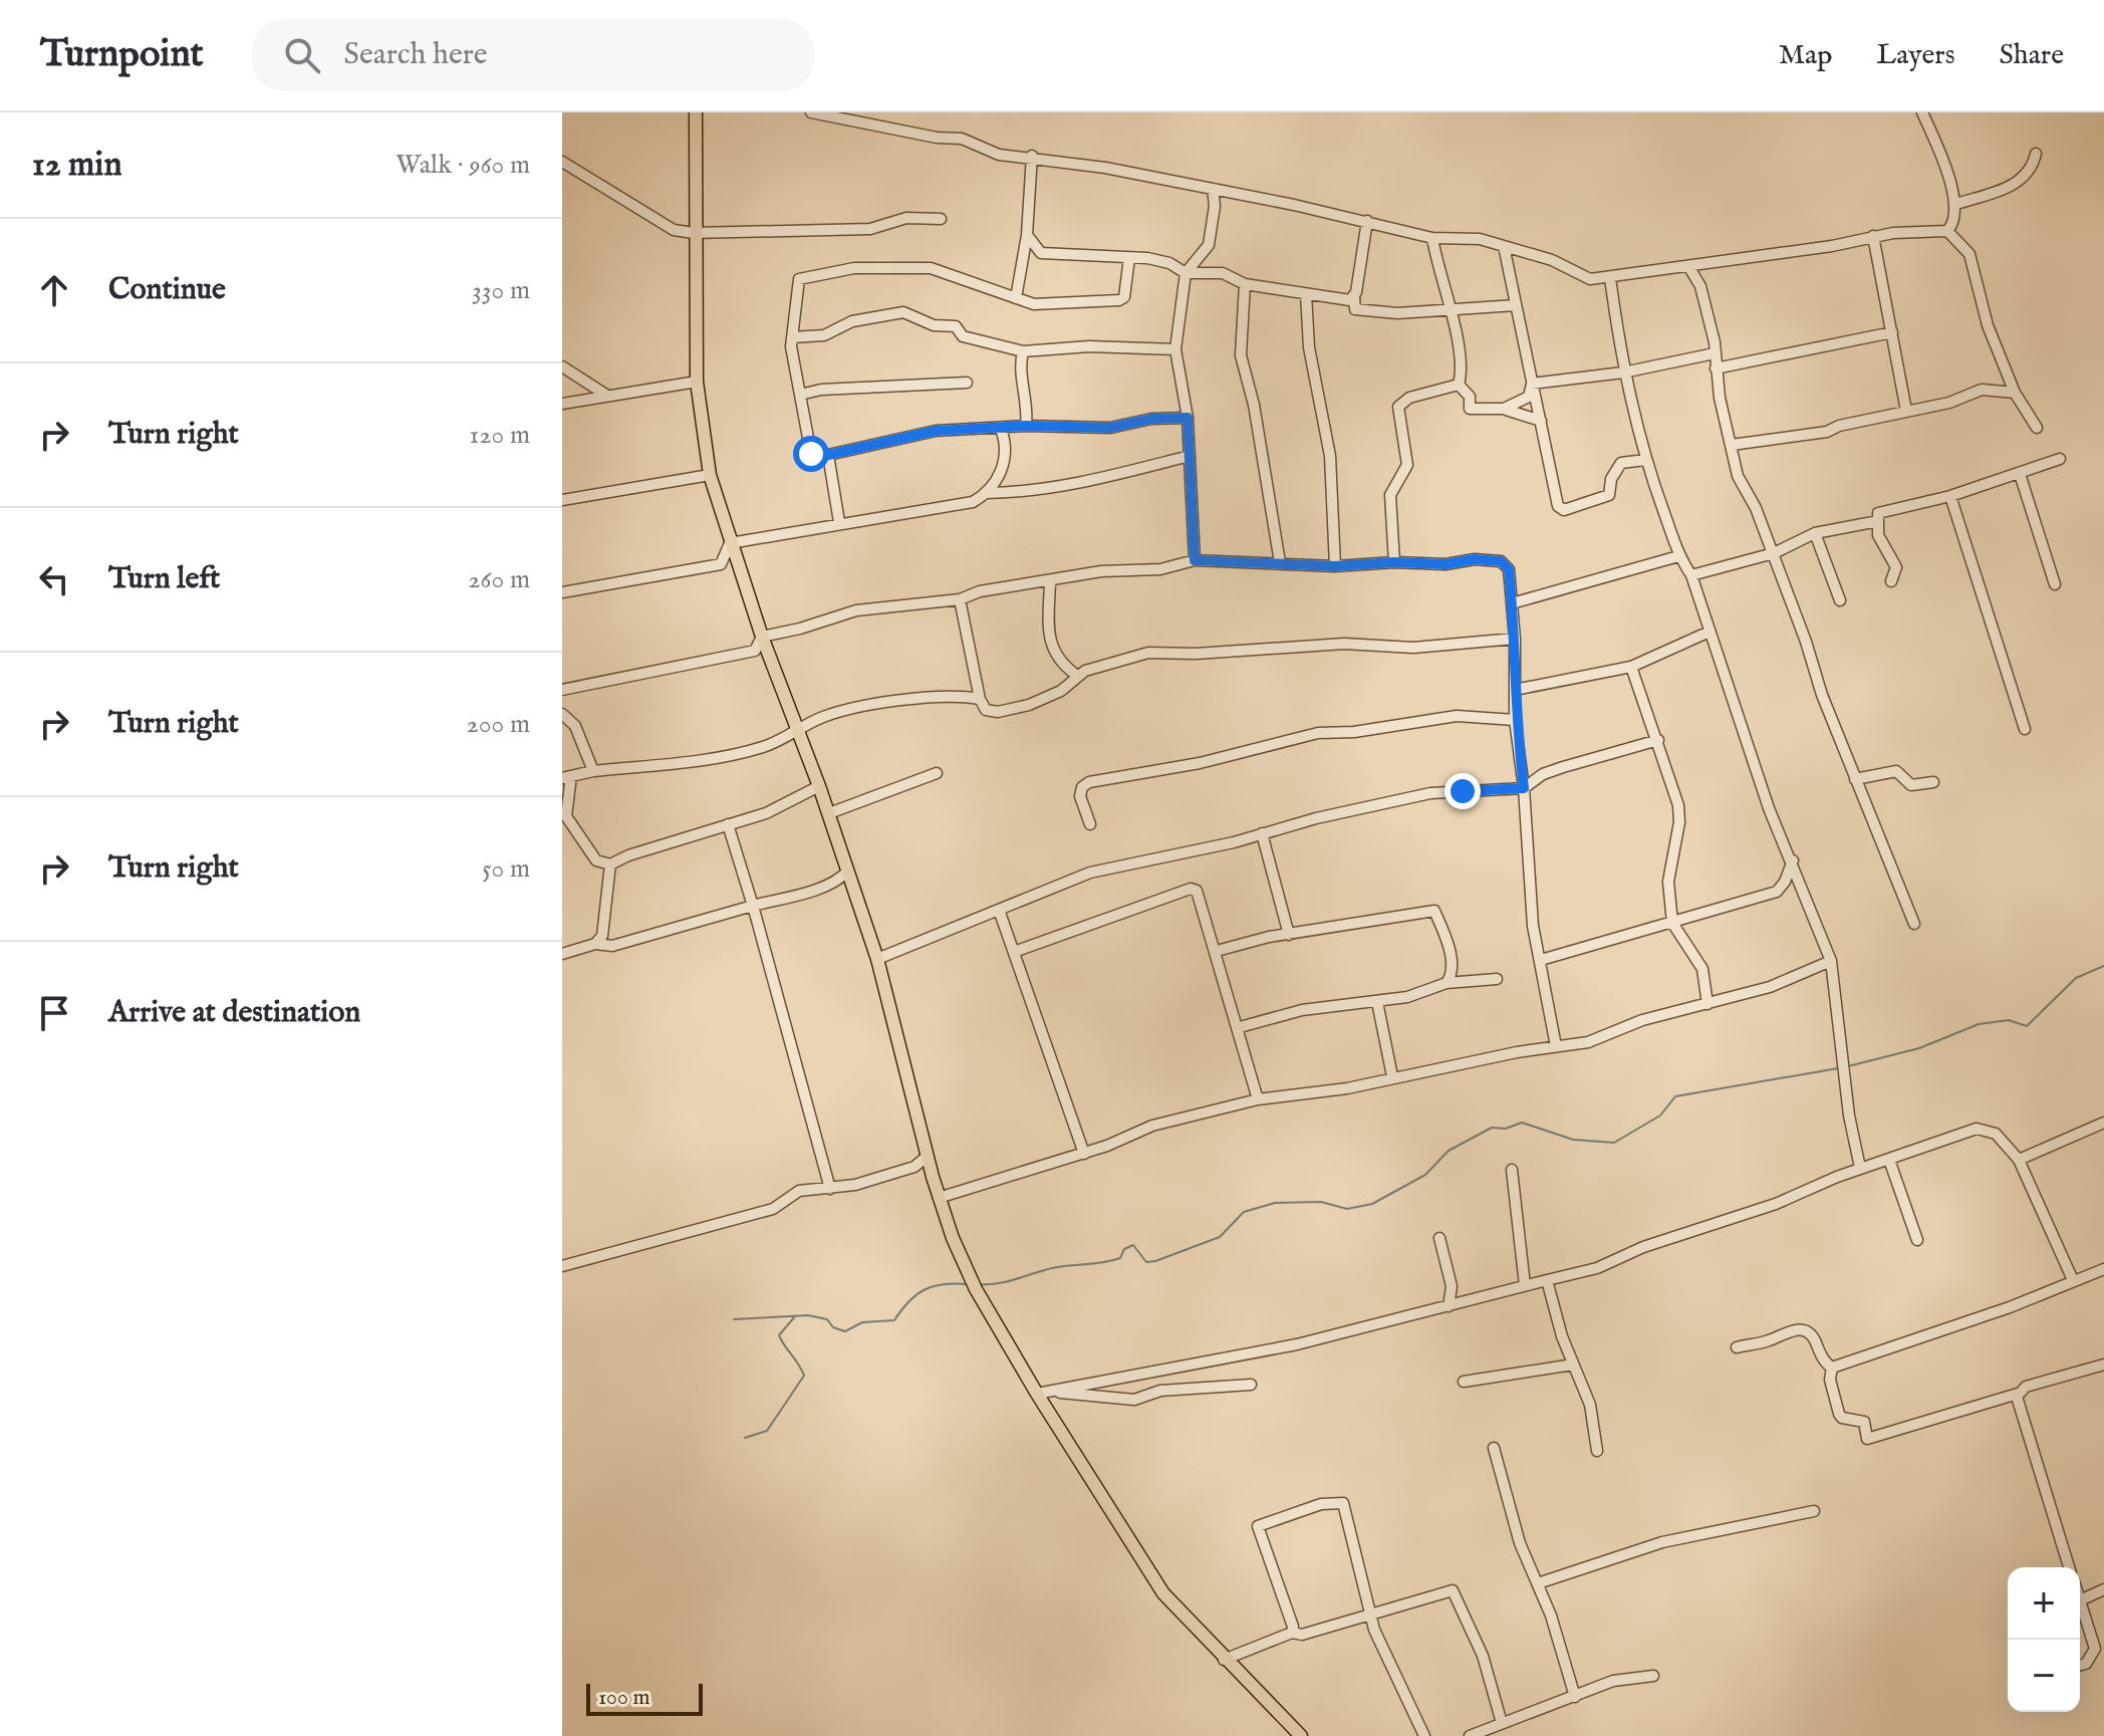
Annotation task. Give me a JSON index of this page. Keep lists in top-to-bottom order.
{
  "scale_bar": "100 m",
  "page": {
    "header": "Turnpoint",
    "search": "Search here",
    "nav": ["Map", "Layers", "Share"],
    "heading": ["12 min", "Walk · 960 m"],
    "list": [
      ["Continue", "330 m"],
      ["Turn right", "120 m"],
      ["Turn left", "260 m"],
      ["Turn right", "200 m"],
      ["Turn right", "50 m"],
      "Arrive at destination"
    ],
    "map_buttons": ["+", "−"],
    "scale": "100 m"
  }
}
